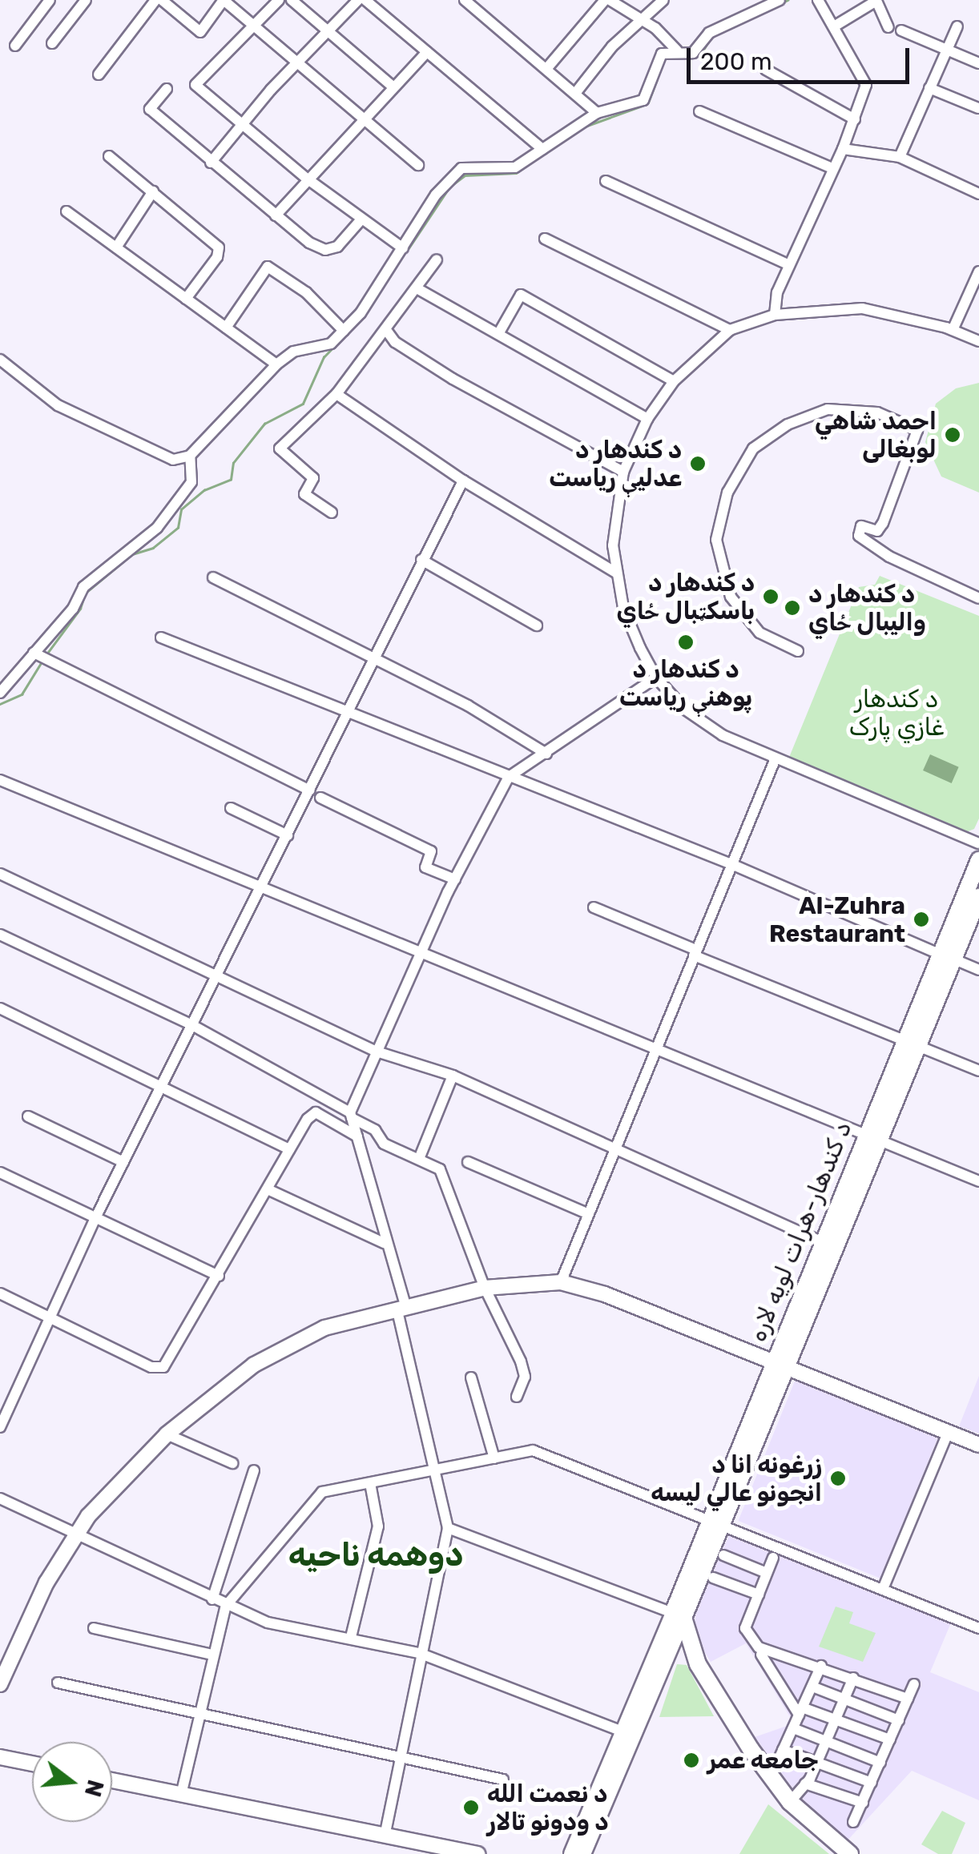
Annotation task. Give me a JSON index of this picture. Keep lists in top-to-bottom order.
{
  "streets": {
    "highway": ["د کندهار-هرات لويه لاره"]
  },
  "districts": ["دوهمه ناحیه"],
  "parks": ["د کندهار غازي پارک"],
  "places": [
    "احمد شاهي لوبغالی",
    "د کندهار د عدلیې رياست",
    "د کندهار د باسکټبال ځاي",
    "د کندهار د واليبال ځاي",
    "د کندهار د پوهنې رياست",
    "Al-Zuhra Restaurant",
    "زرغونه انا د انجونو عالي لیسه",
    "جامعه عمر",
    "د نعمت الله د ودونو تالار"
  ],
  "scale_bar": "200 m",
  "north": "right"
}
